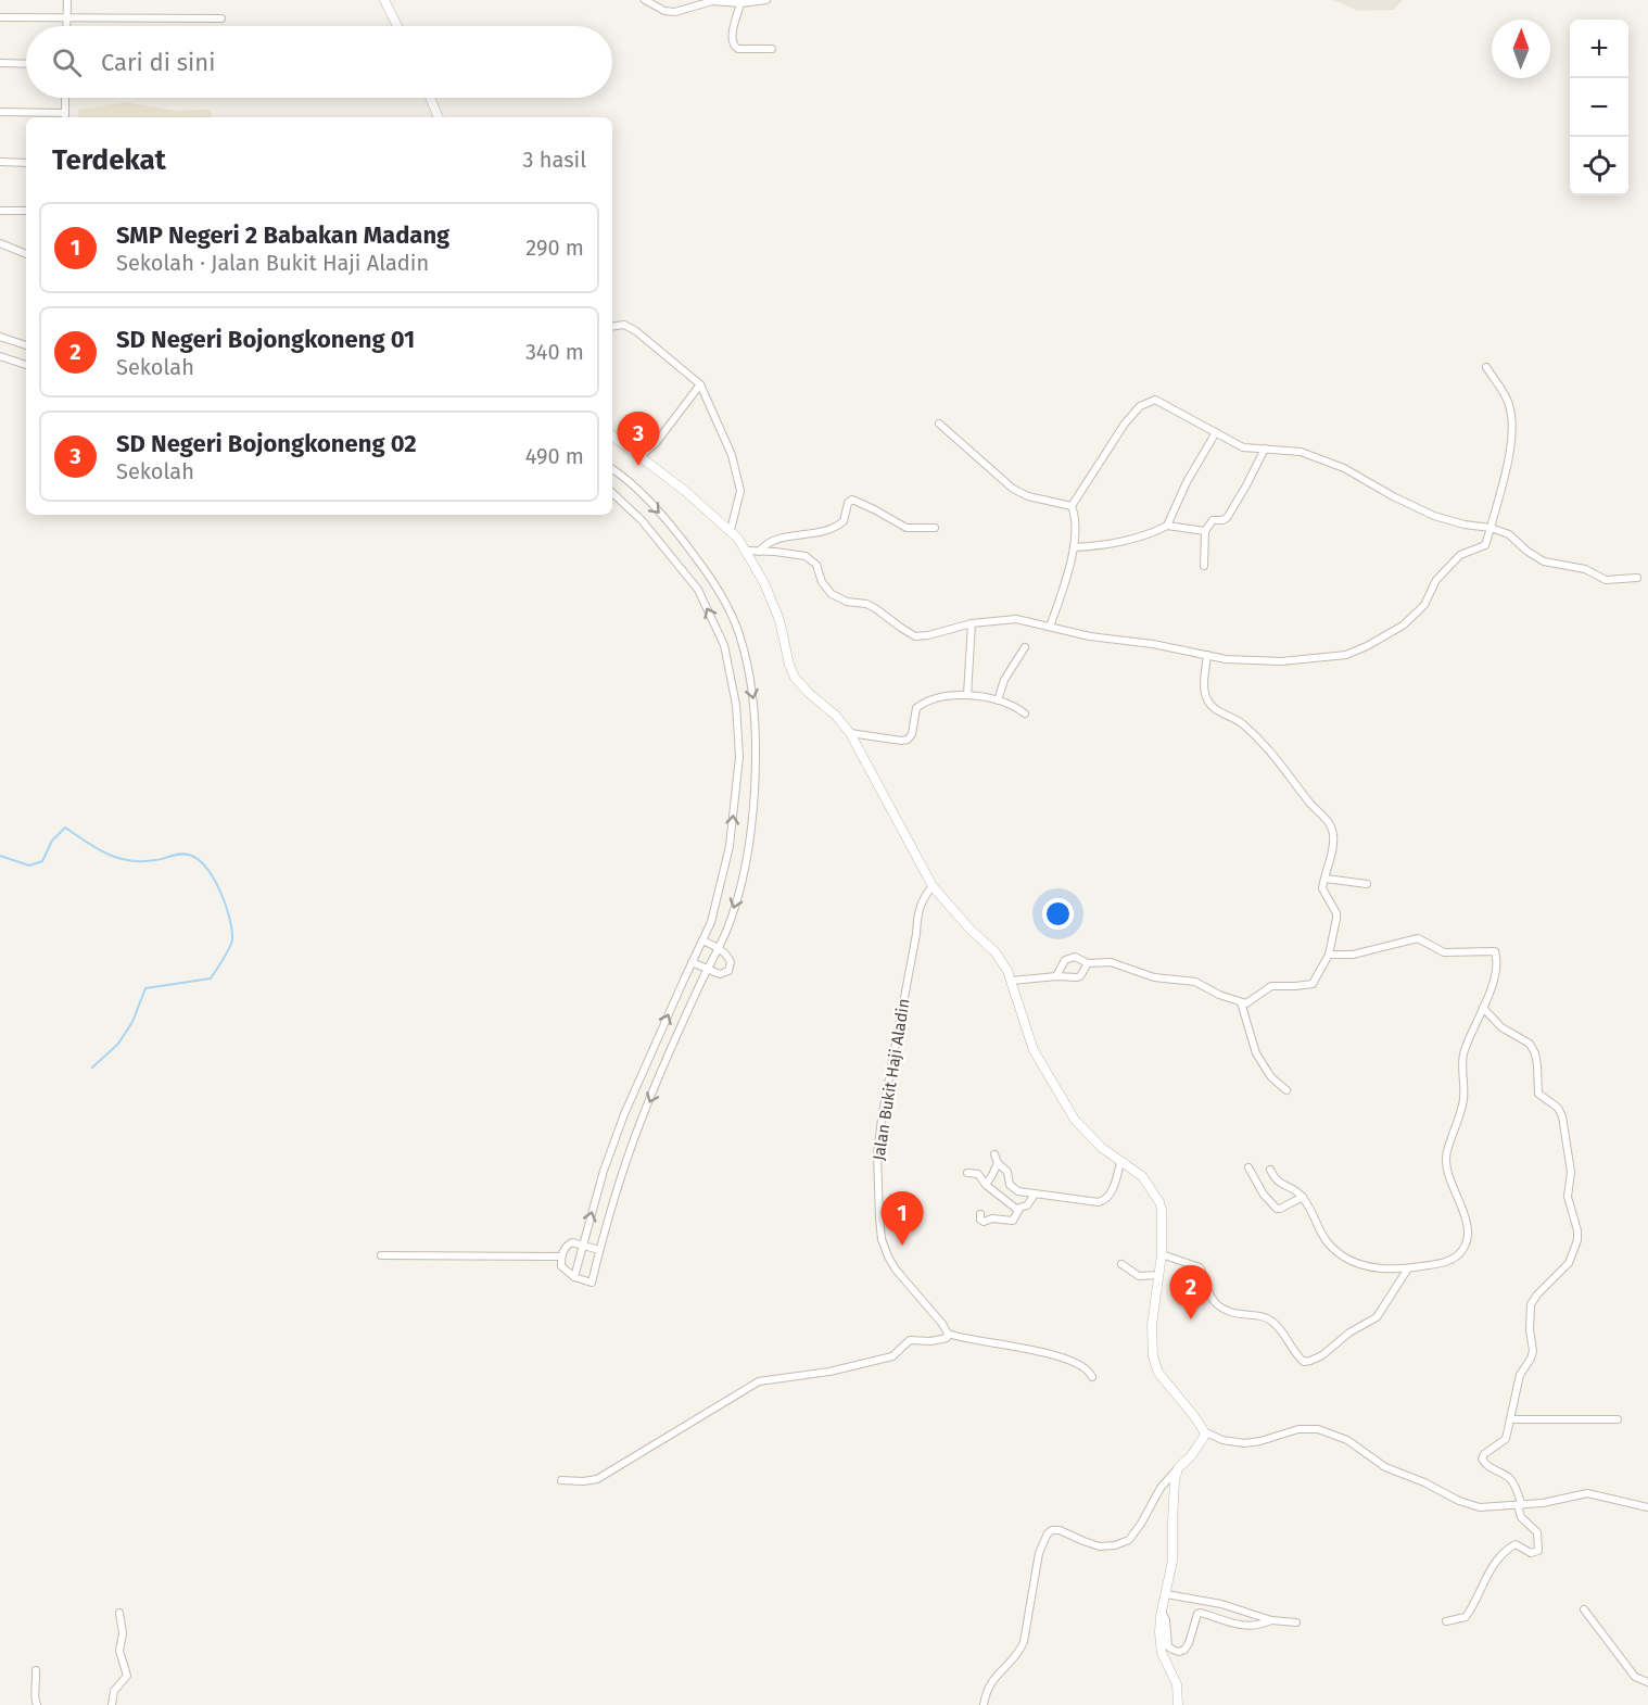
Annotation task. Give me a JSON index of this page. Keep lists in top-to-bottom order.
{
  "streets": {
    "street": ["Jalan Bukit Haji Aladin"]
  },
  "north": "top",
  "page": {
    "map_buttons": ["+", "−"],
    "search": "Cari di sini",
    "heading": ["Terdekat", "3 hasil"],
    "list": [
      {
        "mark": "1",
        "name": "SMP Negeri 2 Babakan Madang",
        "note": "Sekolah · Jalan Bukit Haji Aladin",
        "value": "290 m"
      },
      {
        "mark": "2",
        "name": "SD Negeri Bojongkoneng 01",
        "note": "Sekolah",
        "value": "340 m"
      },
      {
        "mark": "3",
        "name": "SD Negeri Bojongkoneng 02",
        "note": "Sekolah",
        "value": "490 m"
      }
    ],
    "pins": ["3", "1", "2"]
  }
}
